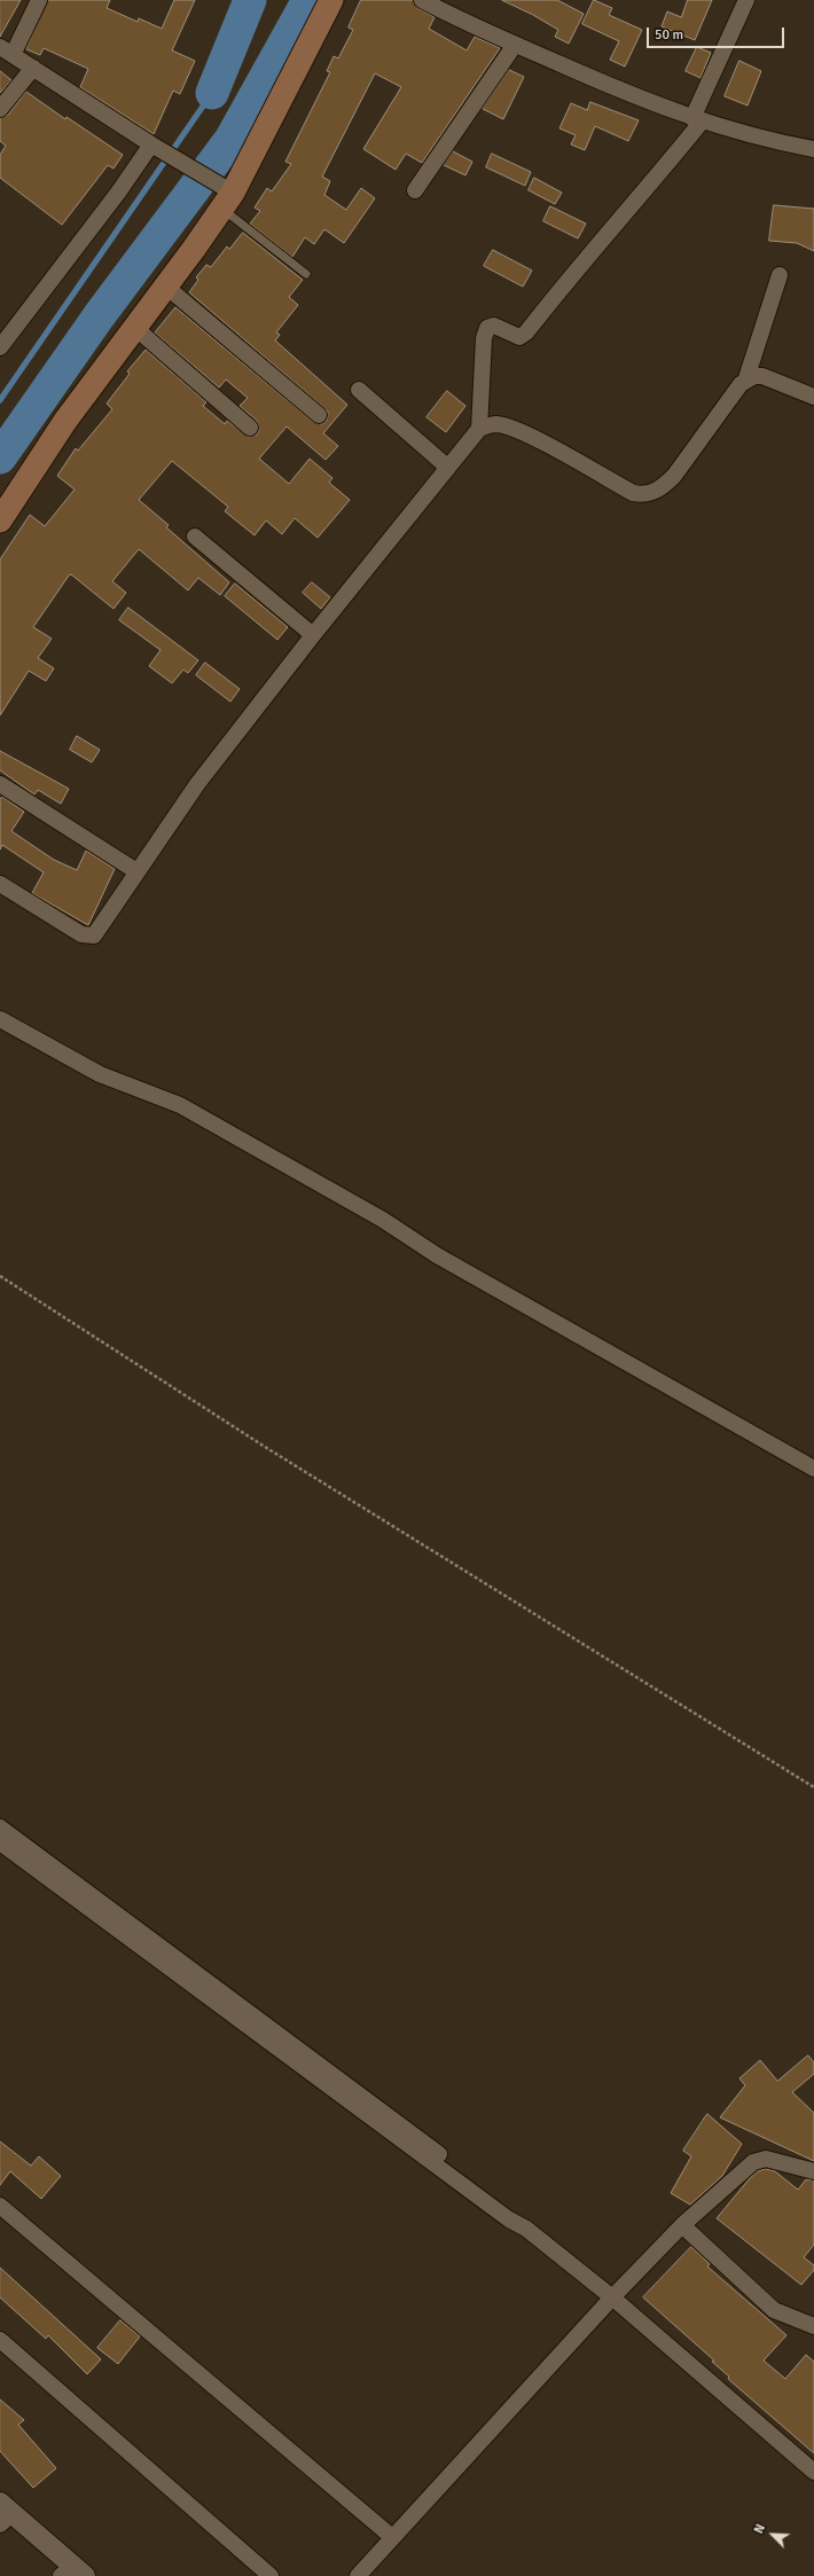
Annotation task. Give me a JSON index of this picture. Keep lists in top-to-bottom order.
{
  "scale_bar": "50 m",
  "north": "top left"
}
